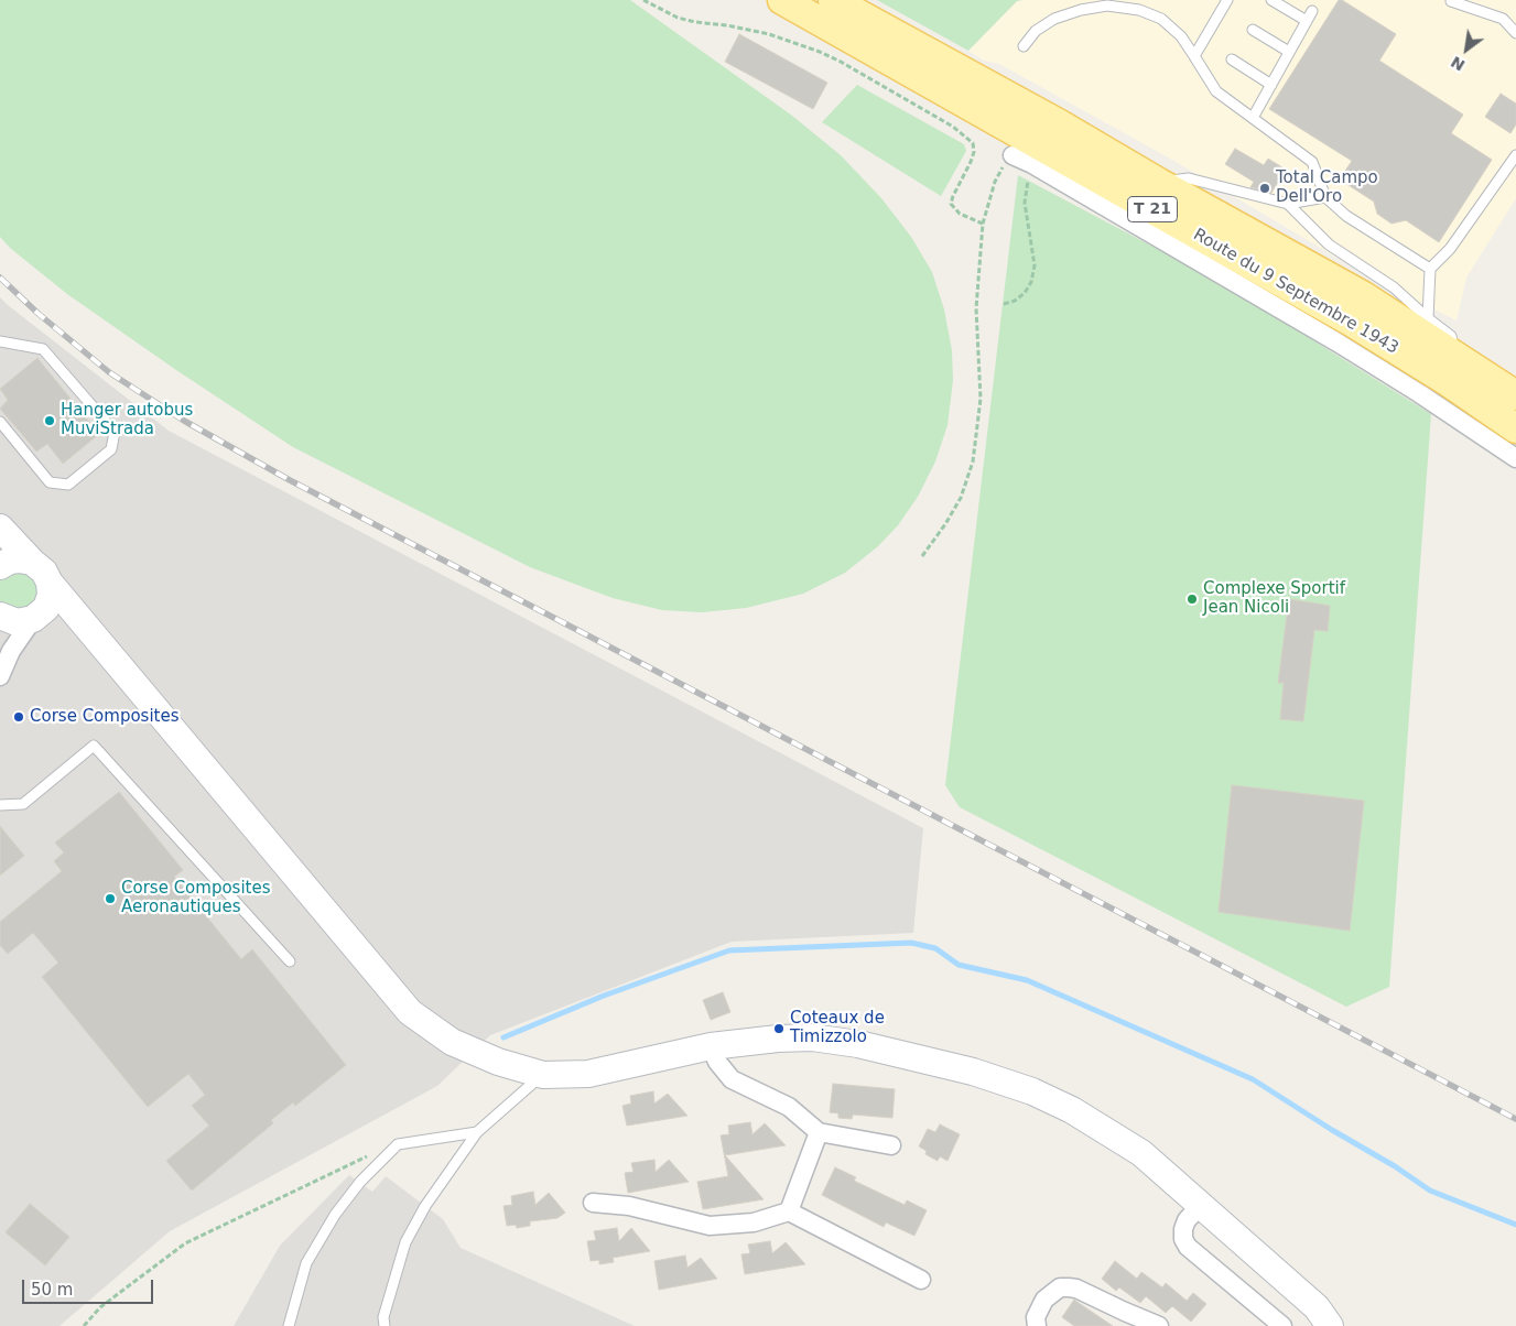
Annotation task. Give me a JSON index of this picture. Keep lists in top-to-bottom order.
{
  "streets": {
    "main road": ["T 21", "Route du 9 Septembre 1943"]
  },
  "places": [
    "Total Campo Dell'Oro",
    "Hanger autobus MuviStrada",
    "Complexe Sportif Jean Nicoli",
    "Corse Composites",
    "Corse Composites Aeronautiques",
    "Coteaux de Timizzolo"
  ],
  "scale_bar": "50 m",
  "north": "bottom left"
}
